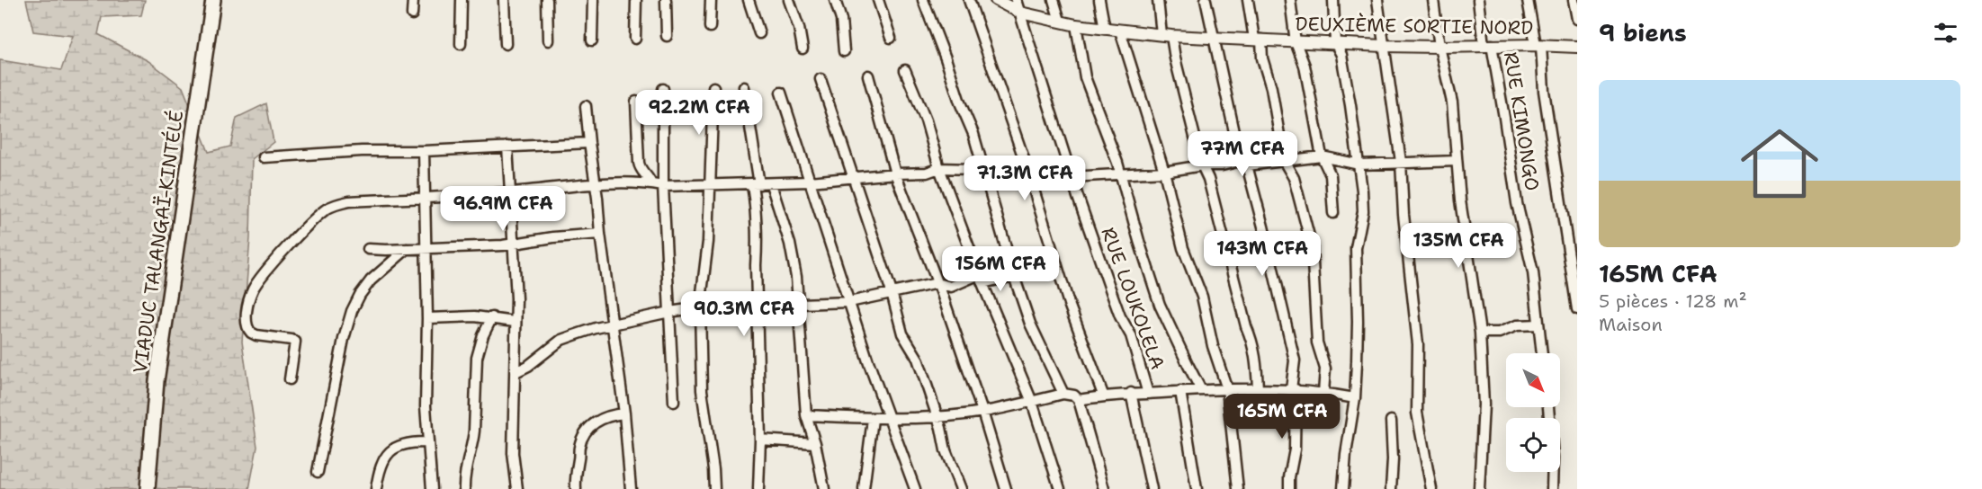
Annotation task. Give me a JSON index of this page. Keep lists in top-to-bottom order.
{
  "streets": {
    "highway": ["VIADUC TALANGAÏ-KINTÉLÉ"],
    "main road": ["DEUXIÈME SORTIE NORD"],
    "street": ["RUE KIMONGO", "RUE LOUKOLELA"]
  },
  "crossings": [
    ["DEUXIÈME SORTIE NORD", "RUE KIMONGO"],
    ["DEUXIÈME SORTIE NORD", "RUE LOUKOLELA"]
  ],
  "north": "bottom right",
  "page": {
    "heading": "9 biens",
    "list": [
      {
        "name": "165M CFA",
        "note": "5 pièces · 128 m² · Maison"
      }
    ],
    "price": [
      "92.2M CFA",
      "77M CFA",
      "71.3M CFA",
      "96.9M CFA",
      "135M CFA",
      "143M CFA",
      "156M CFA",
      "90.3M CFA",
      "165M CFA"
    ]
  }
}
